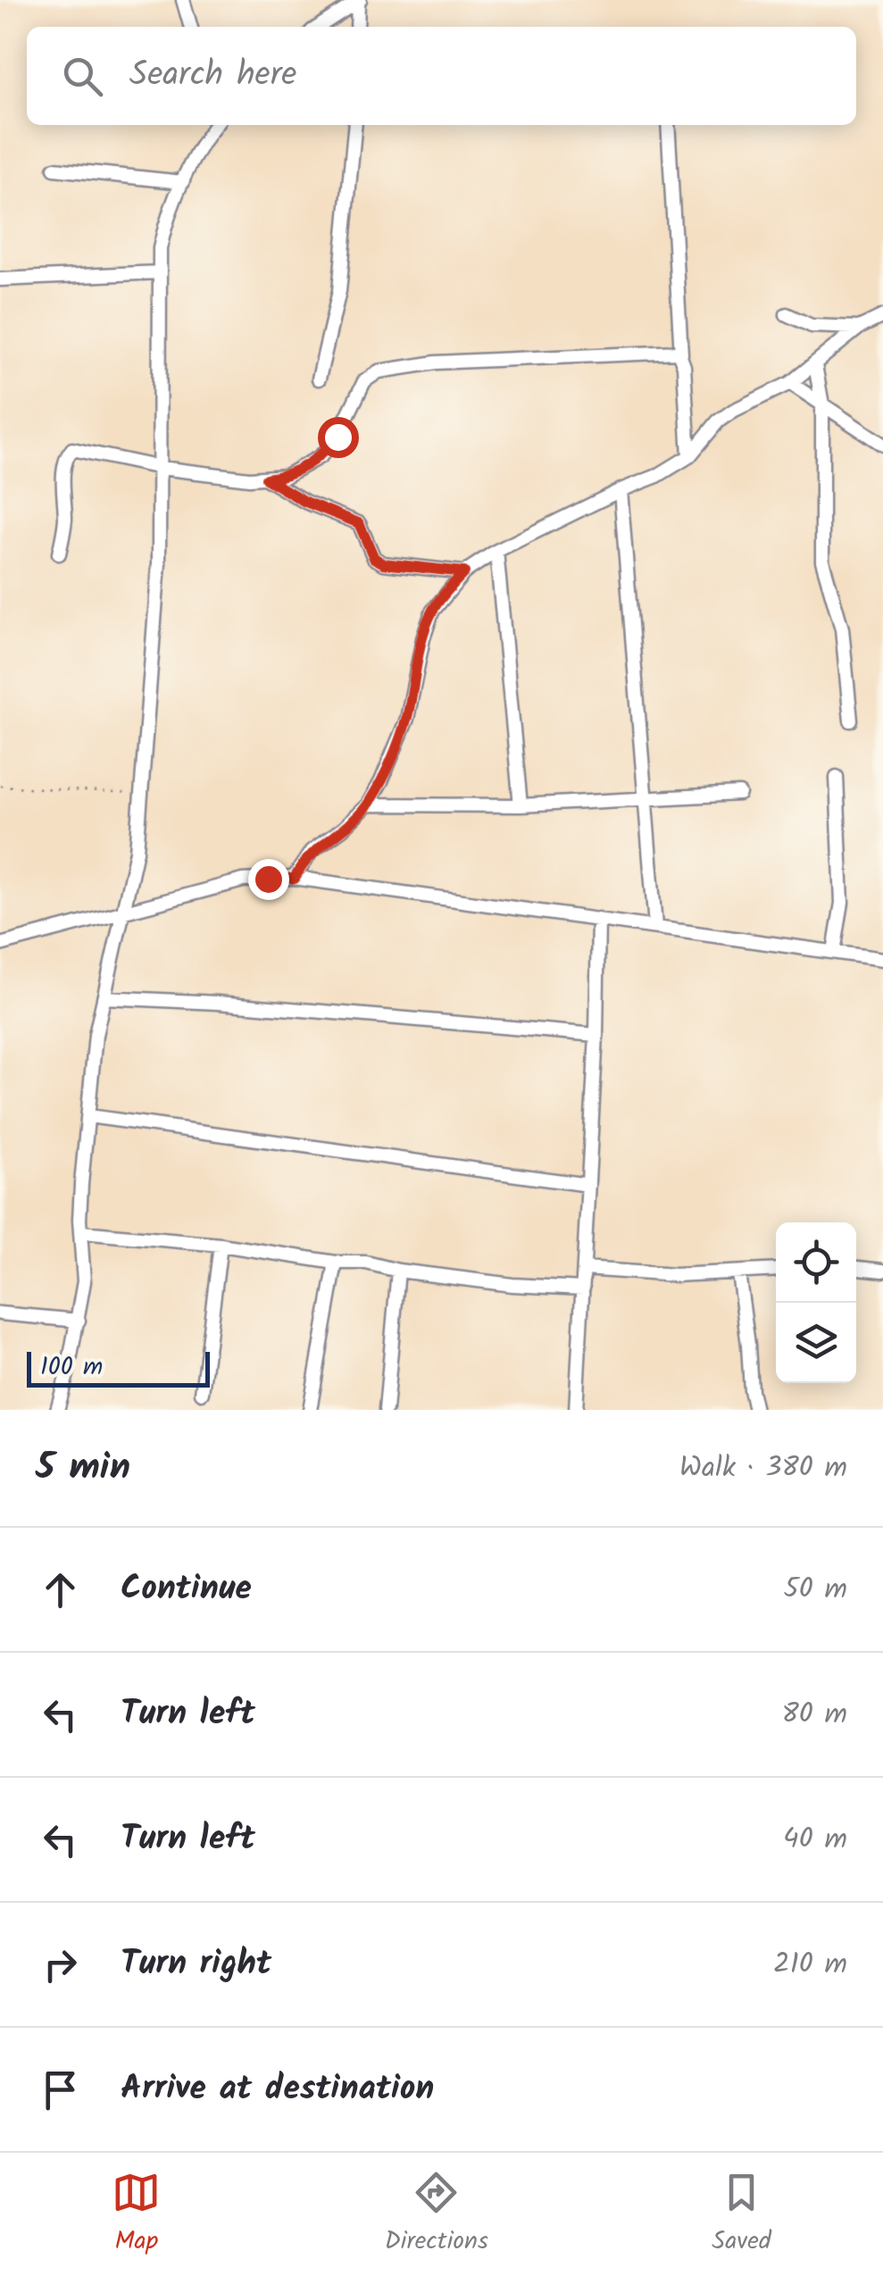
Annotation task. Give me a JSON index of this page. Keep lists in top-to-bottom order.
{
  "scale_bar": "100 m",
  "page": {
    "search": "Search here",
    "scale": "100 m",
    "heading": ["5 min", "Walk · 380 m"],
    "list": [
      ["Continue", "50 m"],
      ["Turn left", "80 m"],
      ["Turn left", "40 m"],
      ["Turn right", "210 m"],
      "Arrive at destination"
    ],
    "nav": ["Map", "Directions", "Saved"]
  }
}
